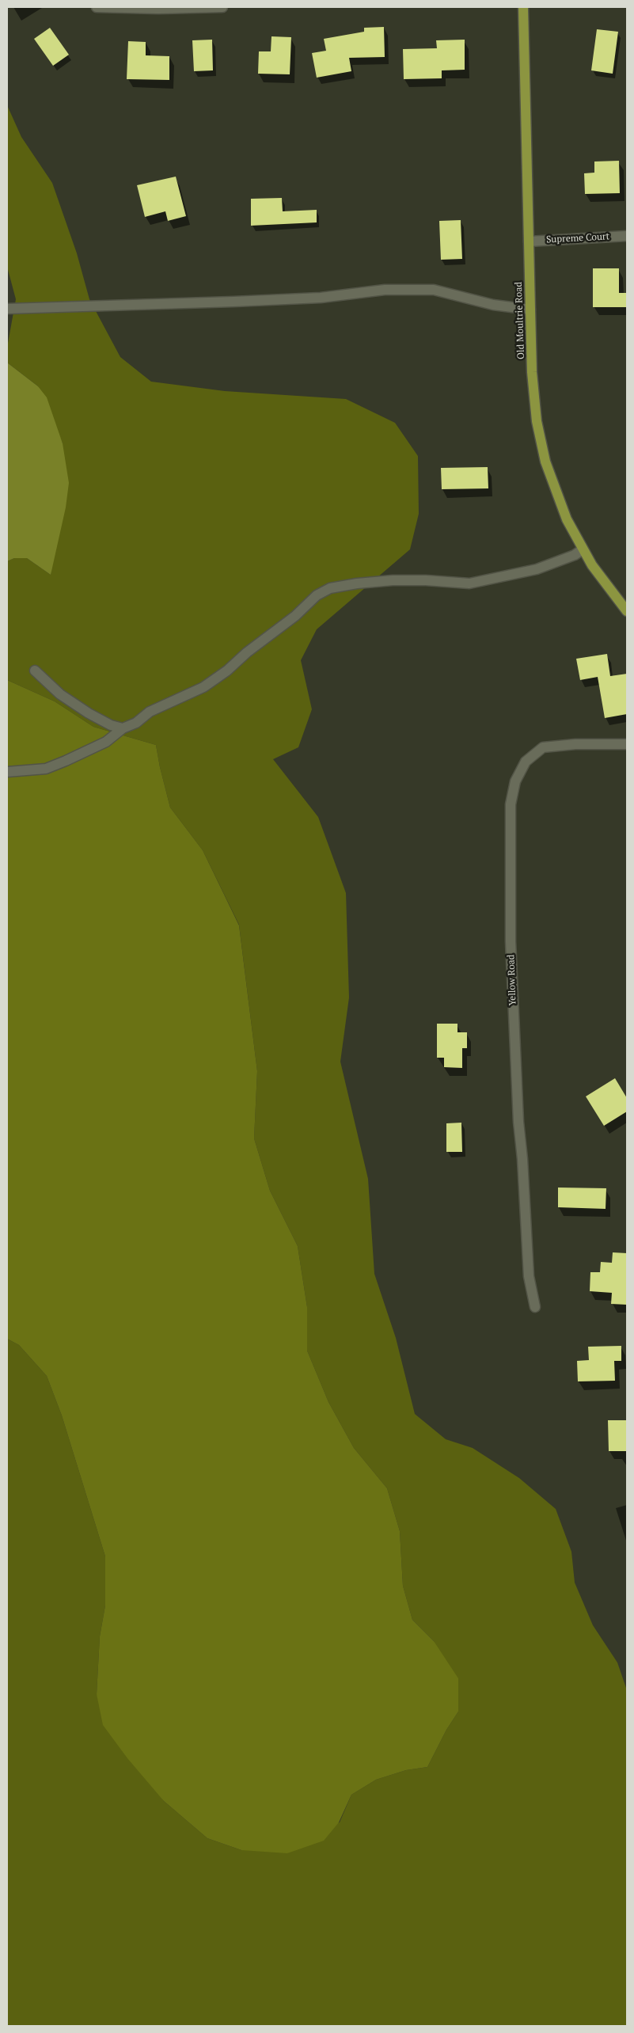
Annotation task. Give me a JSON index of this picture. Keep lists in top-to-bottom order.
{
  "streets": {
    "main road": ["Old Moultrie Road"],
    "street": ["Supreme Court", "Yellow Road"]
  },
  "crossings": [
    ["Supreme Court", "Old Moultrie Road"]
  ]
}
